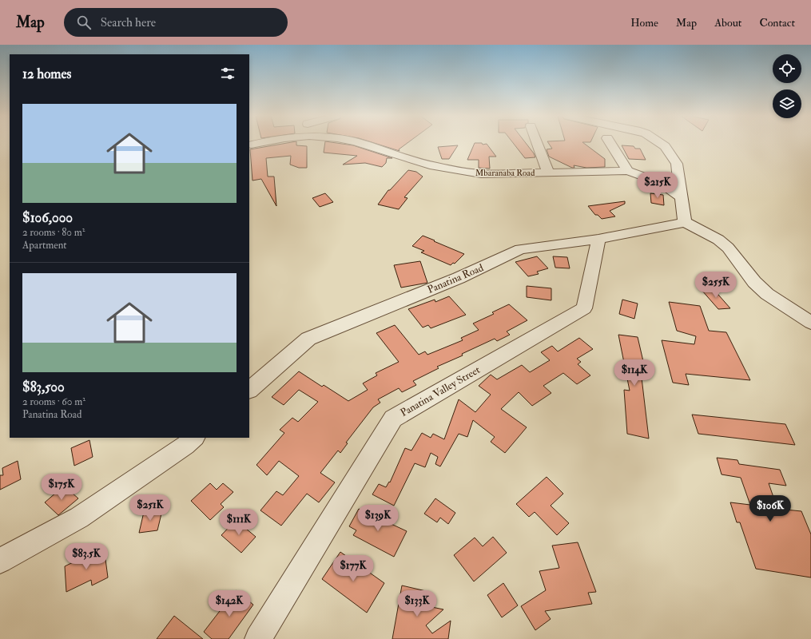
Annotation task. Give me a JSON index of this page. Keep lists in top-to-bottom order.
{
  "streets": {
    "street": ["Mbaranaba Road", "Panatina Road", "Panatina Valley Street"]
  },
  "crossings": [
    ["Panatina Road", "Panatina Valley Street"]
  ],
  "page": {
    "header": "Map",
    "search": "Search here",
    "nav": [
      "Home",
      "Map",
      "About",
      "Contact"
    ],
    "heading": "12 homes",
    "list": [
      {
        "name": "$106,000",
        "note": "2 rooms · 80 m² · Apartment"
      },
      {
        "name": "$83,500",
        "note": "2 rooms · 60 m² · Panatina Road"
      }
    ],
    "price": [
      "$215K",
      "$255K",
      "$114K",
      "$175K",
      "$251K",
      "$106K",
      "$139K",
      "$111K",
      "$83.5K",
      "$177K",
      "$142K",
      "$133K"
    ]
  }
}
